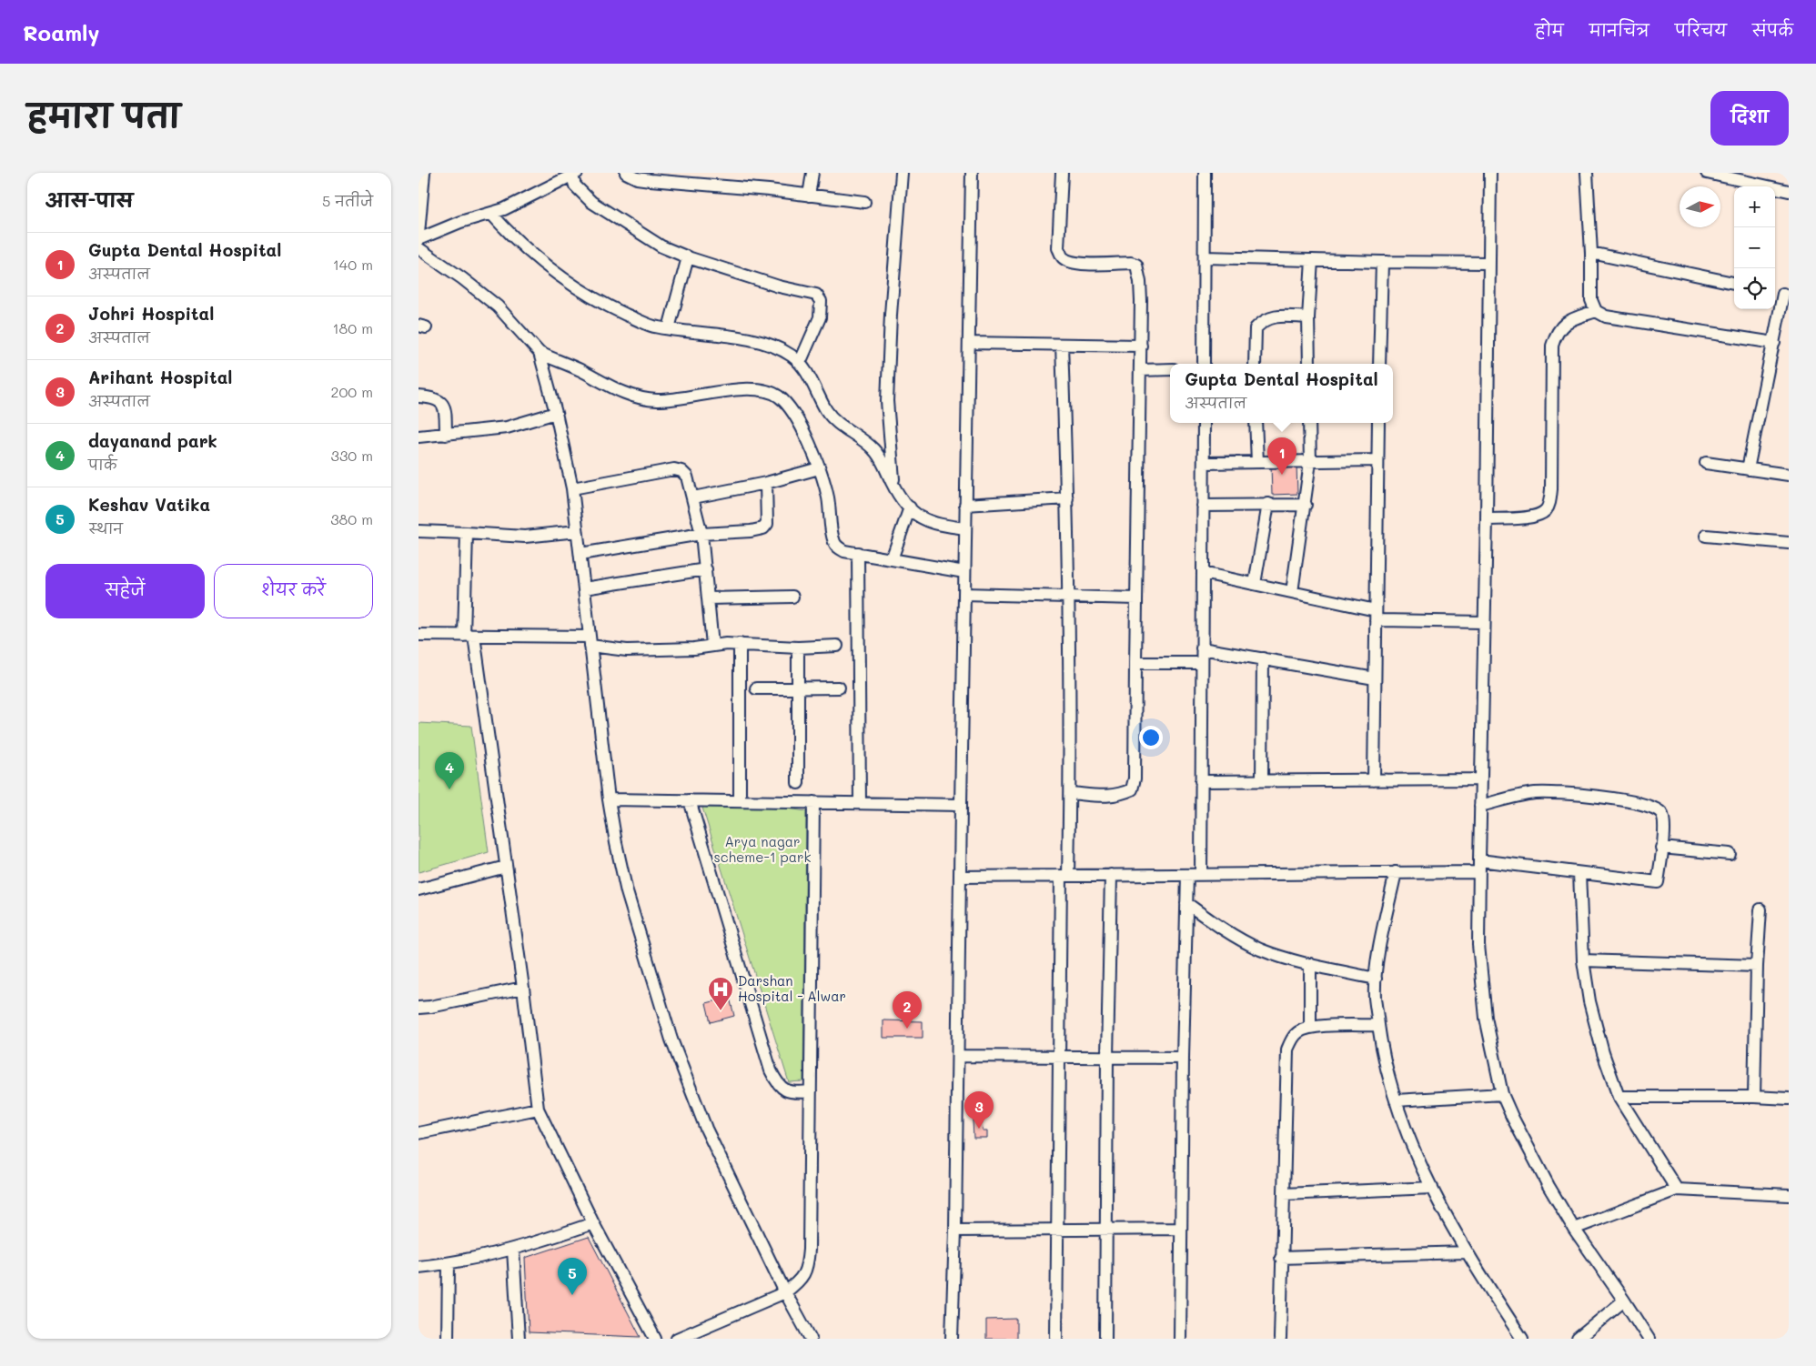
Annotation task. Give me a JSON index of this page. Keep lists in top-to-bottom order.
{
  "parks": ["Arya nagar scheme-1 park"],
  "places": {
    "hospital": ["Darshan Hospital - Alwar"]
  },
  "north": "right",
  "page": {
    "header": "Roamly",
    "nav": [
      "होम",
      "मानचित्र",
      "परिचय",
      "संपर्क"
    ],
    "title": "हमारा पता",
    "buttons": [
      "दिशा",
      ["सहेजें", "शेयर करें"]
    ],
    "heading": ["आस-पास", "5 नतीजे"],
    "map_buttons": ["+", "−"],
    "list": [
      {
        "mark": "1",
        "name": "Gupta Dental Hospital",
        "note": "अस्पताल",
        "value": "140 m"
      },
      {
        "mark": "2",
        "name": "Johri Hospital",
        "note": "अस्पताल",
        "value": "180 m"
      },
      {
        "mark": "3",
        "name": "Arihant Hospital",
        "note": "अस्पताल",
        "value": "200 m"
      },
      {
        "mark": "4",
        "name": "dayanand park",
        "note": "पार्क",
        "value": "330 m"
      },
      {
        "mark": "5",
        "name": "Keshav Vatika",
        "note": "स्थान",
        "value": "380 m"
      }
    ],
    "popup": ["Gupta Dental Hospital", "अस्पताल"],
    "pins": [
      "1",
      "4",
      "2",
      "3",
      "5"
    ]
  }
}
